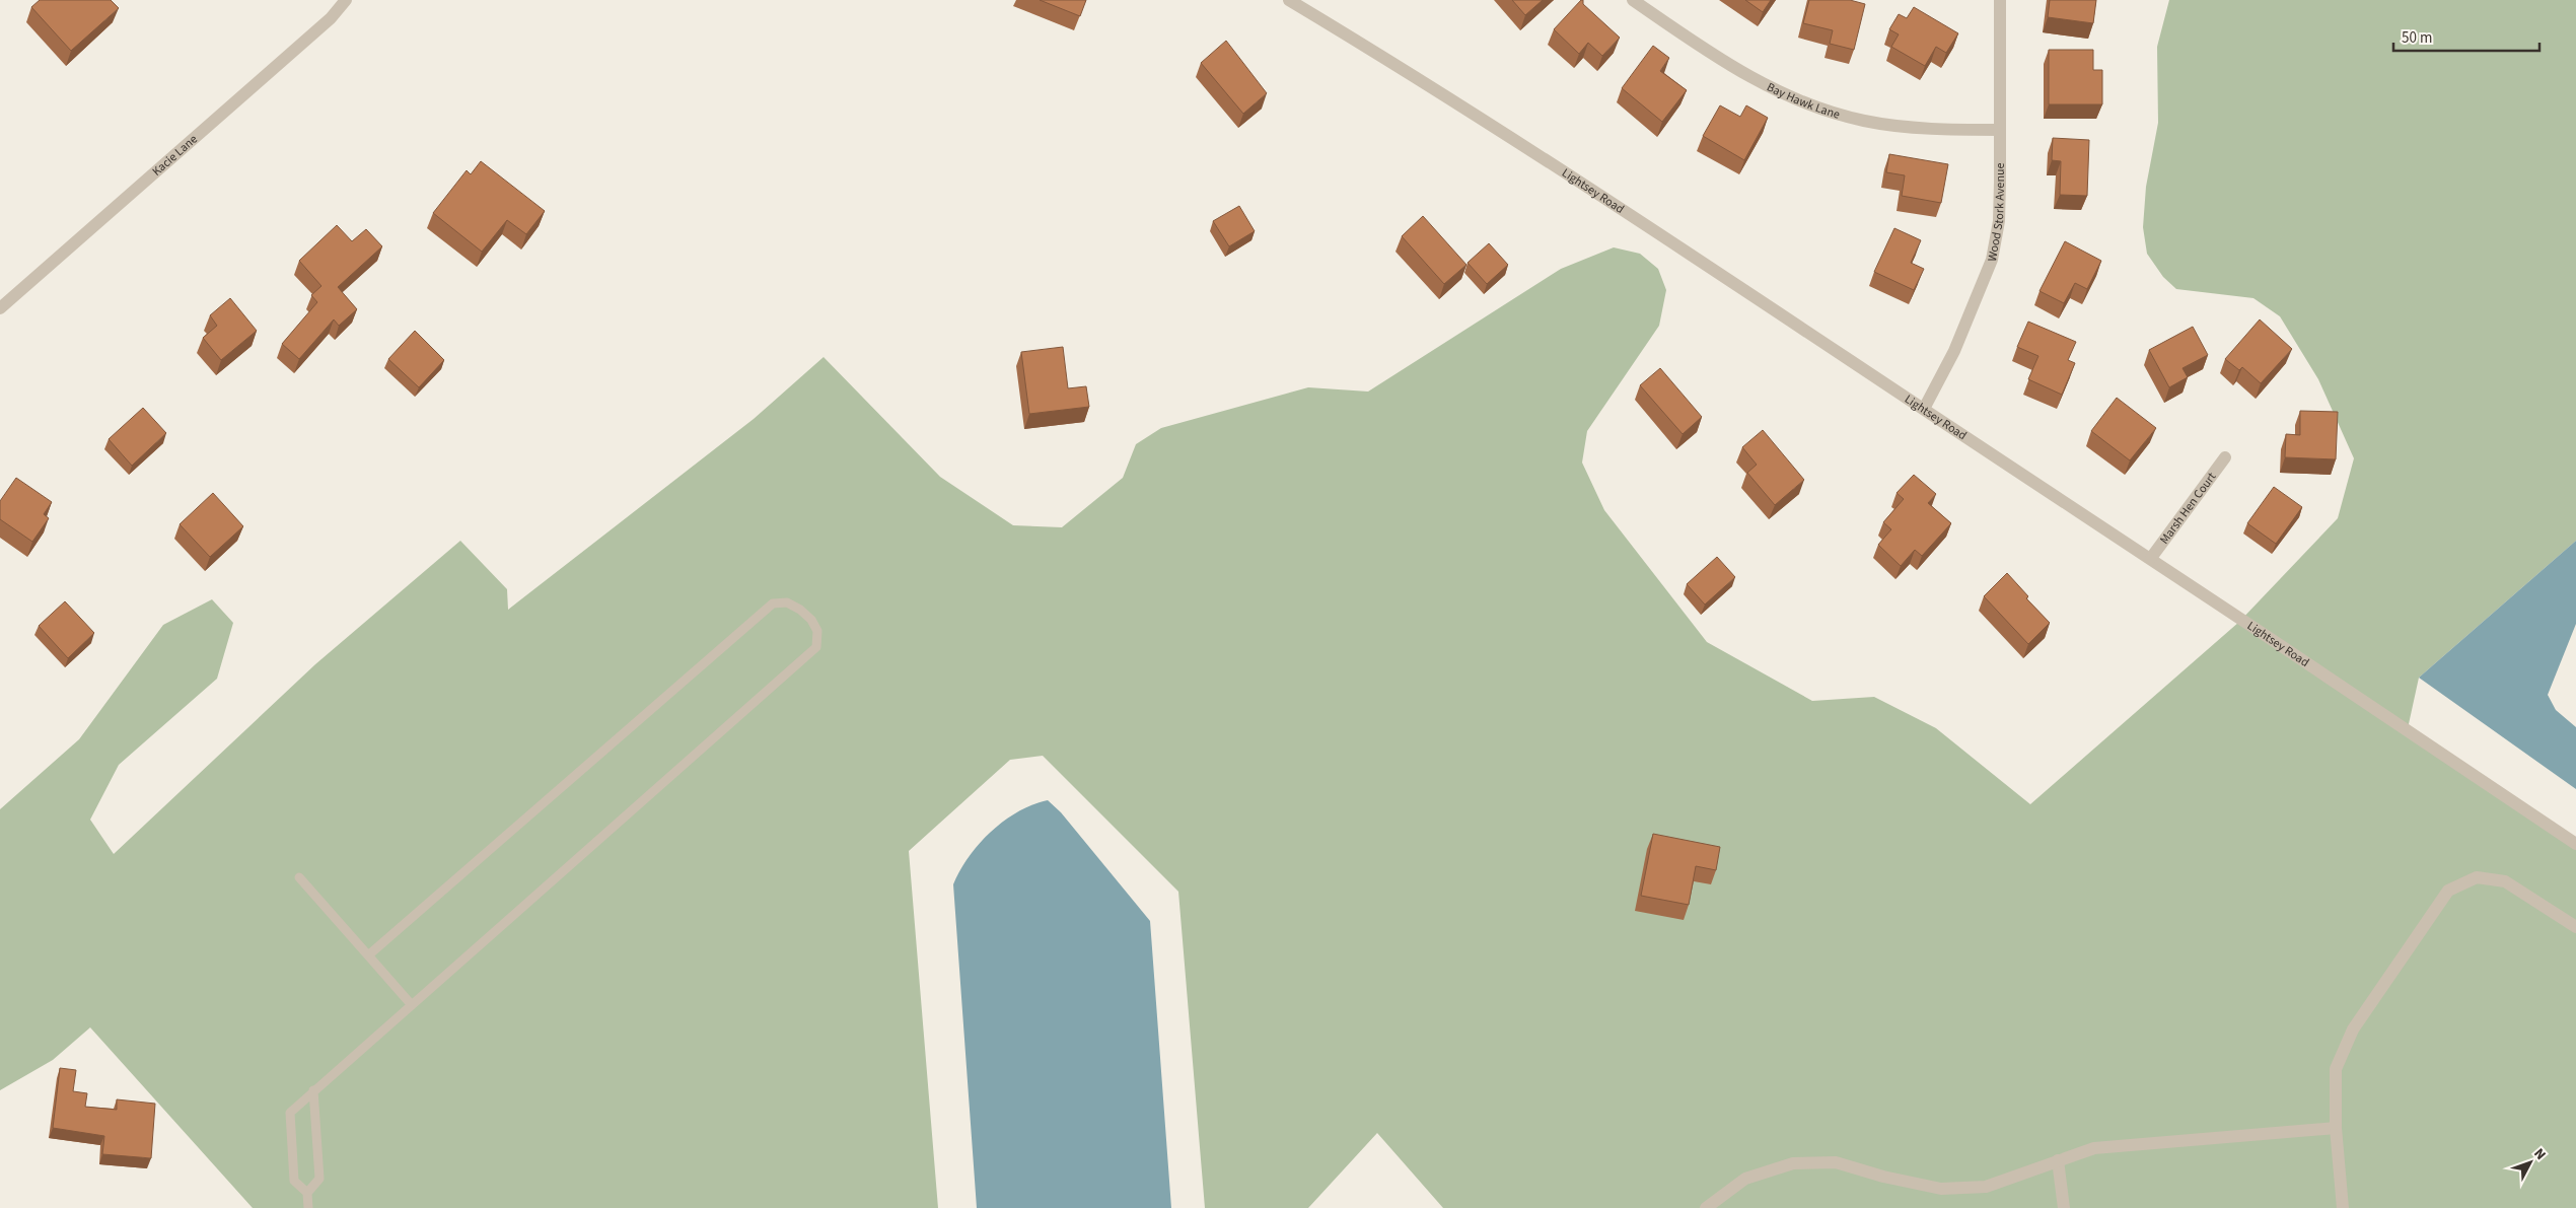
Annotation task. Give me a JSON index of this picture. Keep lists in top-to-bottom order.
{
  "streets": {
    "street": [
      "Bay Hawk Lane",
      "Kacie Lane",
      "Lightsey Road",
      "Wood Stork Avenue",
      "Marsh Hen Court"
    ]
  },
  "crossings": [
    ["Bay Hawk Lane", "Wood Stork Avenue"],
    ["Lightsey Road", "Wood Stork Avenue"],
    ["Lightsey Road", "Marsh Hen Court"]
  ],
  "scale_bar": "50 m",
  "north": "top right"
}
